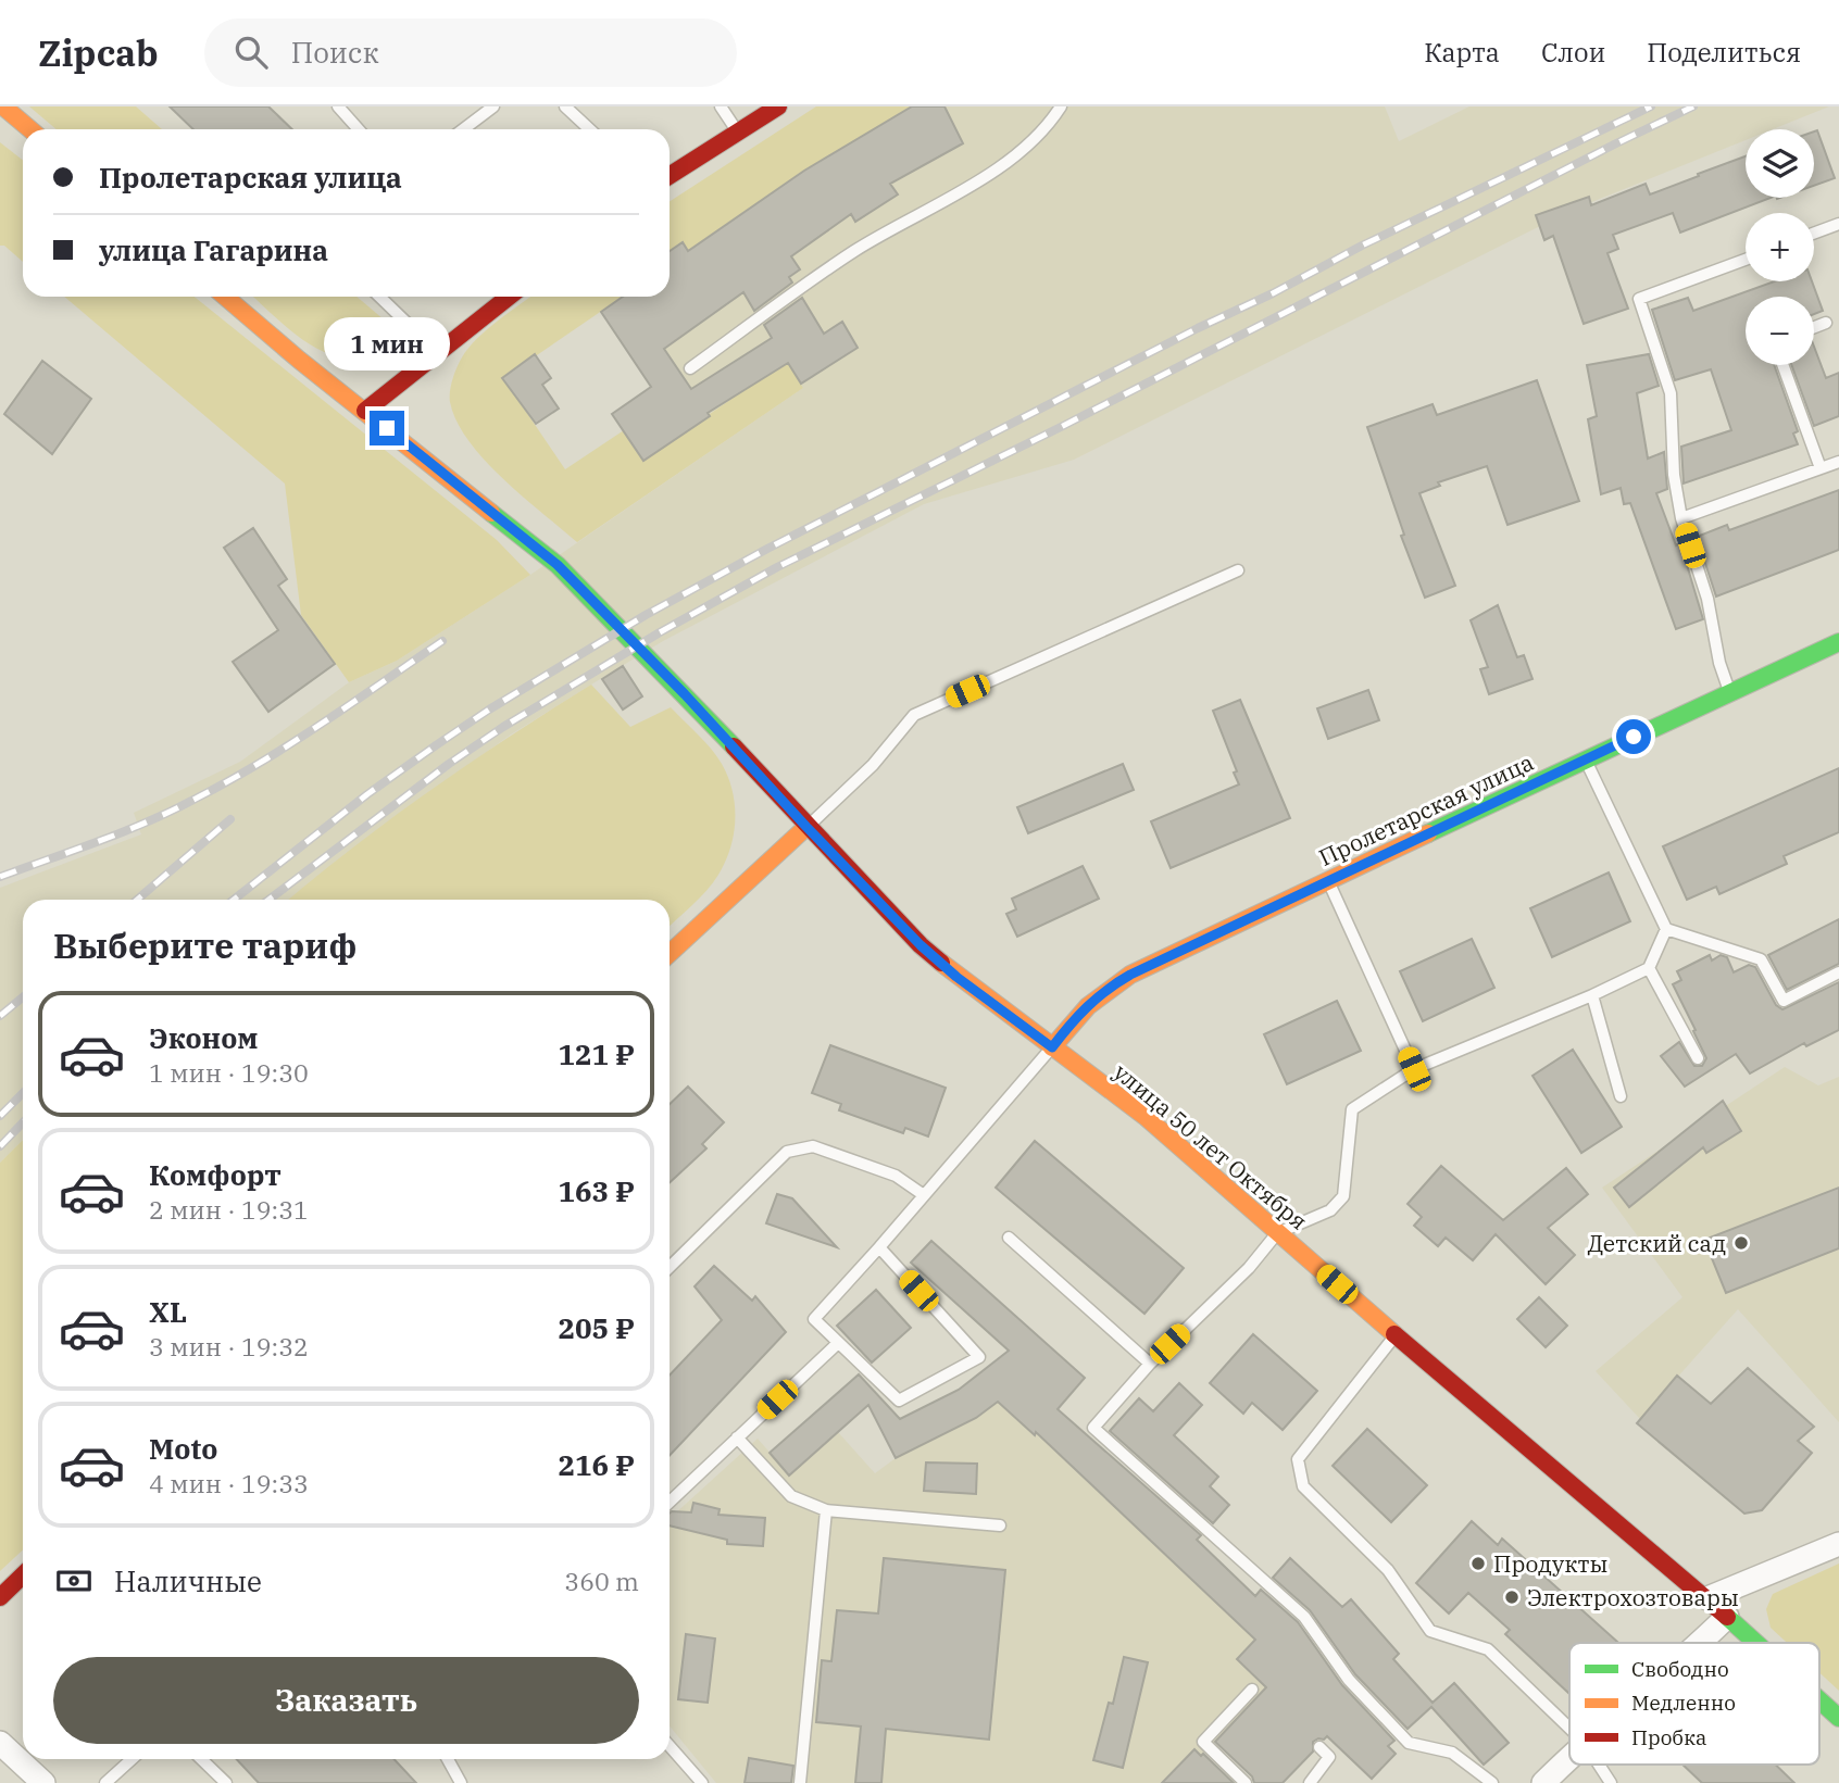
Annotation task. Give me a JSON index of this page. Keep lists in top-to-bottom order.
{
  "streets": {
    "main road": ["Пролетарская улица", "улица 50 лет Октября"]
  },
  "crossings": [
    ["Пролетарская улица", "улица 50 лет Октября"]
  ],
  "places": ["Детский сад", "Продукты", "Электрохозтовары"],
  "legend": ["Свободно", "Медленно", "Пробка"],
  "page": {
    "header": "Zipcab",
    "search": "Поиск",
    "nav": ["Карта", "Слои", "Поделиться"],
    "map_buttons": ["+", "−"],
    "banner": ["Пролетарская улица", "улица Гагарина"],
    "bubble": "1 мин",
    "heading": "Выберите тариф",
    "list": [
      {
        "name": "Эконом",
        "note": "1 мин · 19:30",
        "value": "121 ₽"
      },
      {
        "name": "Комфорт",
        "note": "2 мин · 19:31",
        "value": "163 ₽"
      },
      {
        "name": "XL",
        "note": "3 мин · 19:32",
        "value": "205 ₽"
      },
      {
        "name": "Moto",
        "note": "4 мин · 19:33",
        "value": "216 ₽"
      }
    ],
    "pay": ["Наличные", "360 m"],
    "buttons": "Заказать"
  }
}
